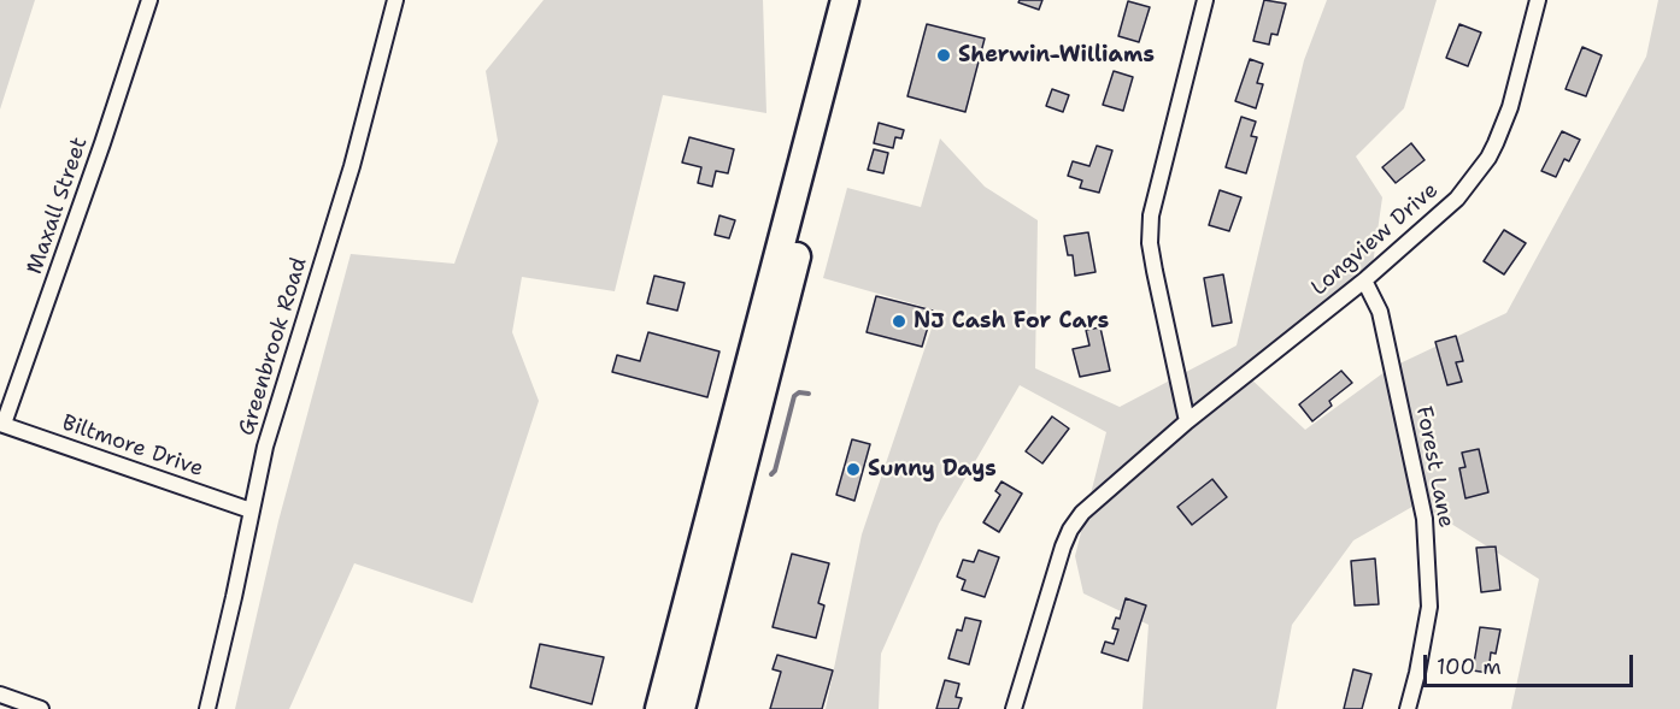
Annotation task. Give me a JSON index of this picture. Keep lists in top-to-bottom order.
{
  "streets": {
    "street": [
      "Maxall Street",
      "Longview Drive",
      "Greenbrook Road",
      "Biltmore Drive",
      "Forest Lane"
    ]
  },
  "crossings": [
    ["Maxall Street", "Biltmore Drive"],
    ["Longview Drive", "Forest Lane"],
    ["Greenbrook Road", "Biltmore Drive"]
  ],
  "places": ["Sherwin-Williams", "NJ Cash For Cars", "Sunny Days"],
  "scale_bar": "100 m"
}
